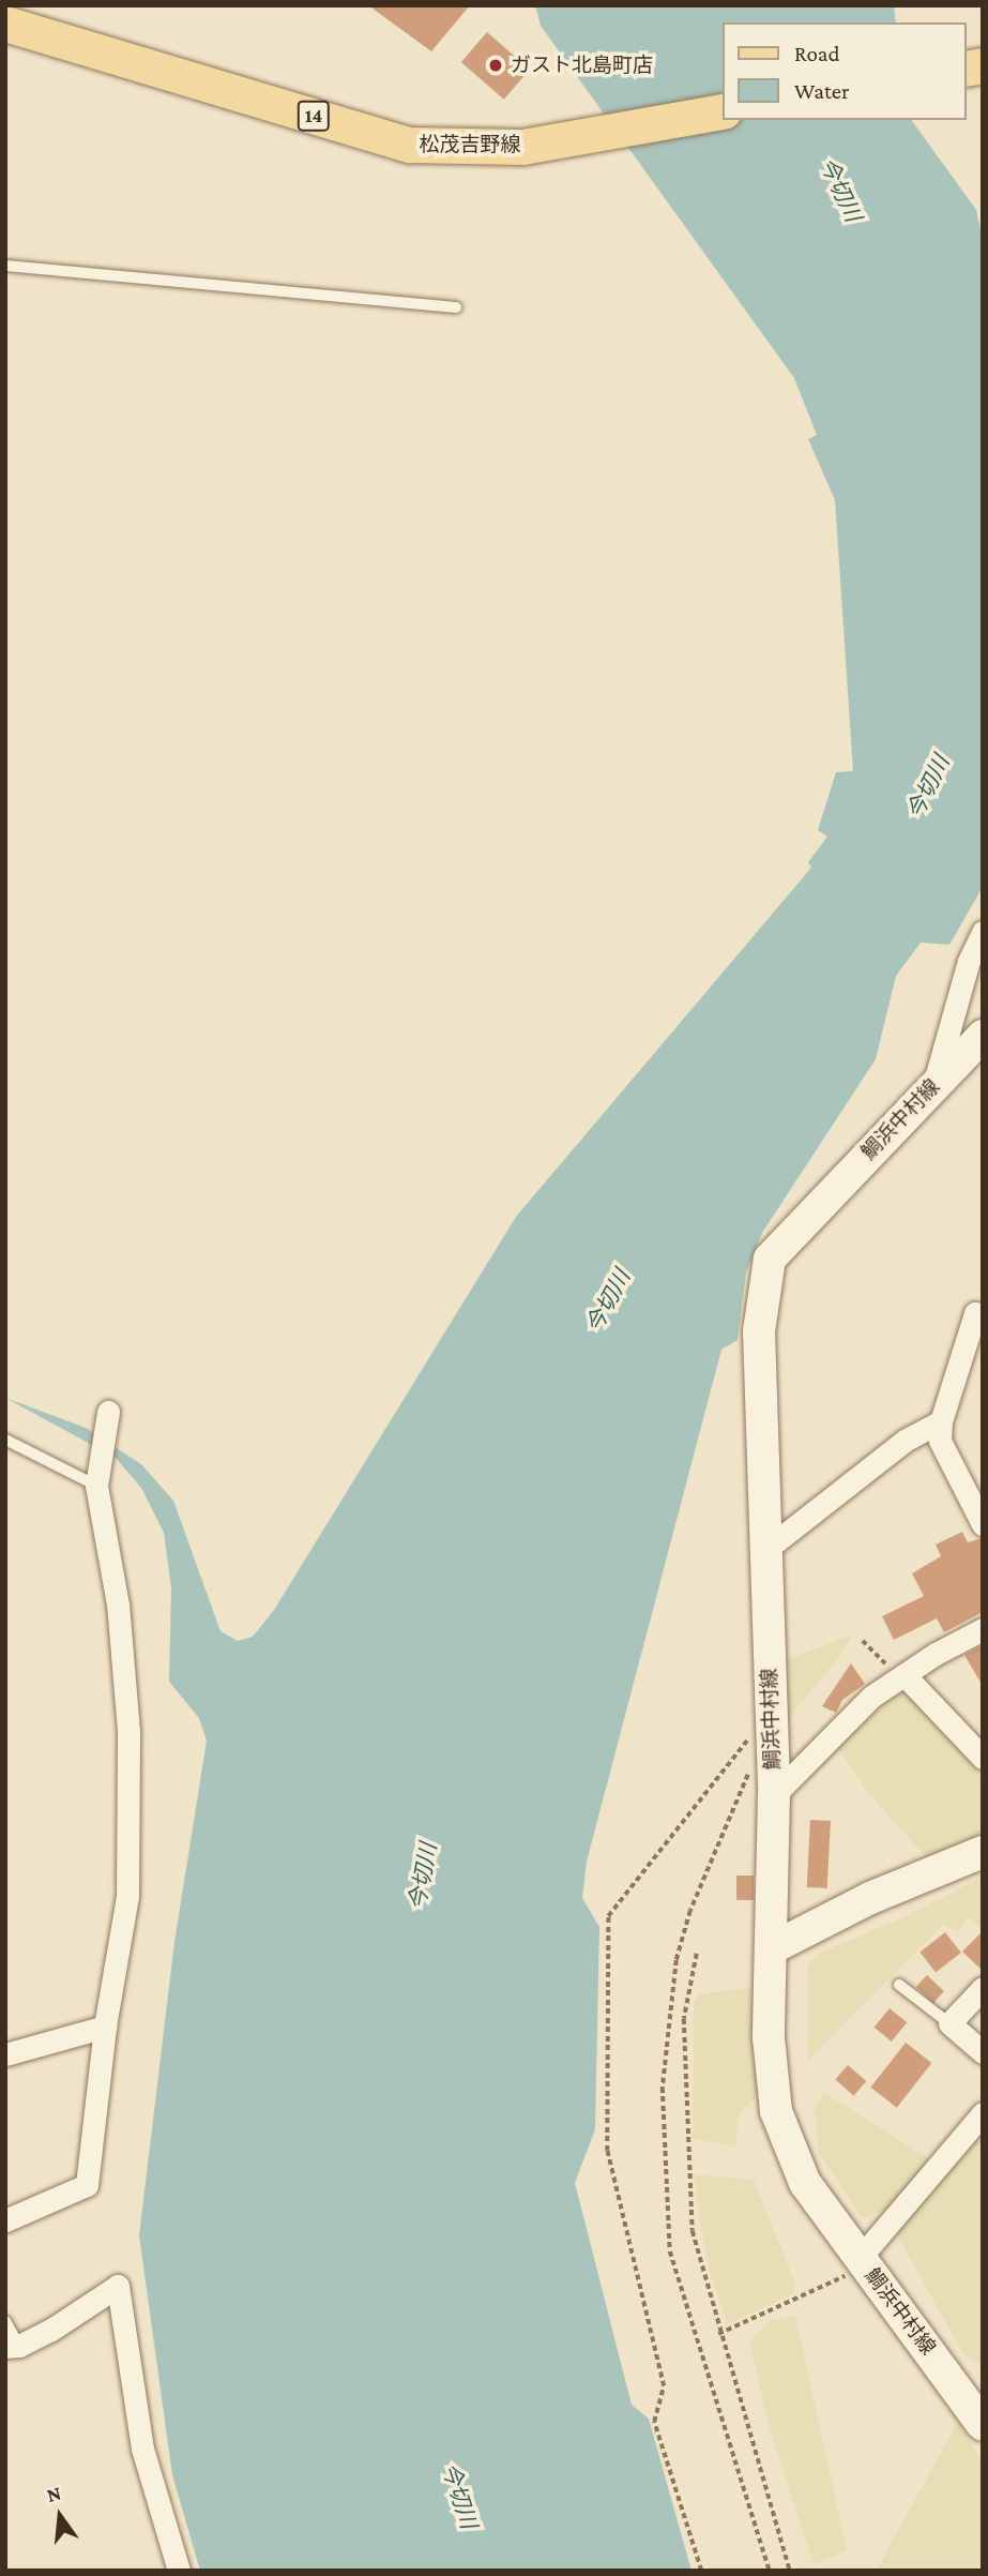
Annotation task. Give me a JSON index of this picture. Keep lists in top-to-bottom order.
{
  "streets": {
    "main road": ["14", "松茂吉野線", "鯛浜中村線"]
  },
  "water": ["今切川"],
  "places": ["ガスト北島町店"],
  "legend": ["Road", "Water"],
  "north": "top"
}
